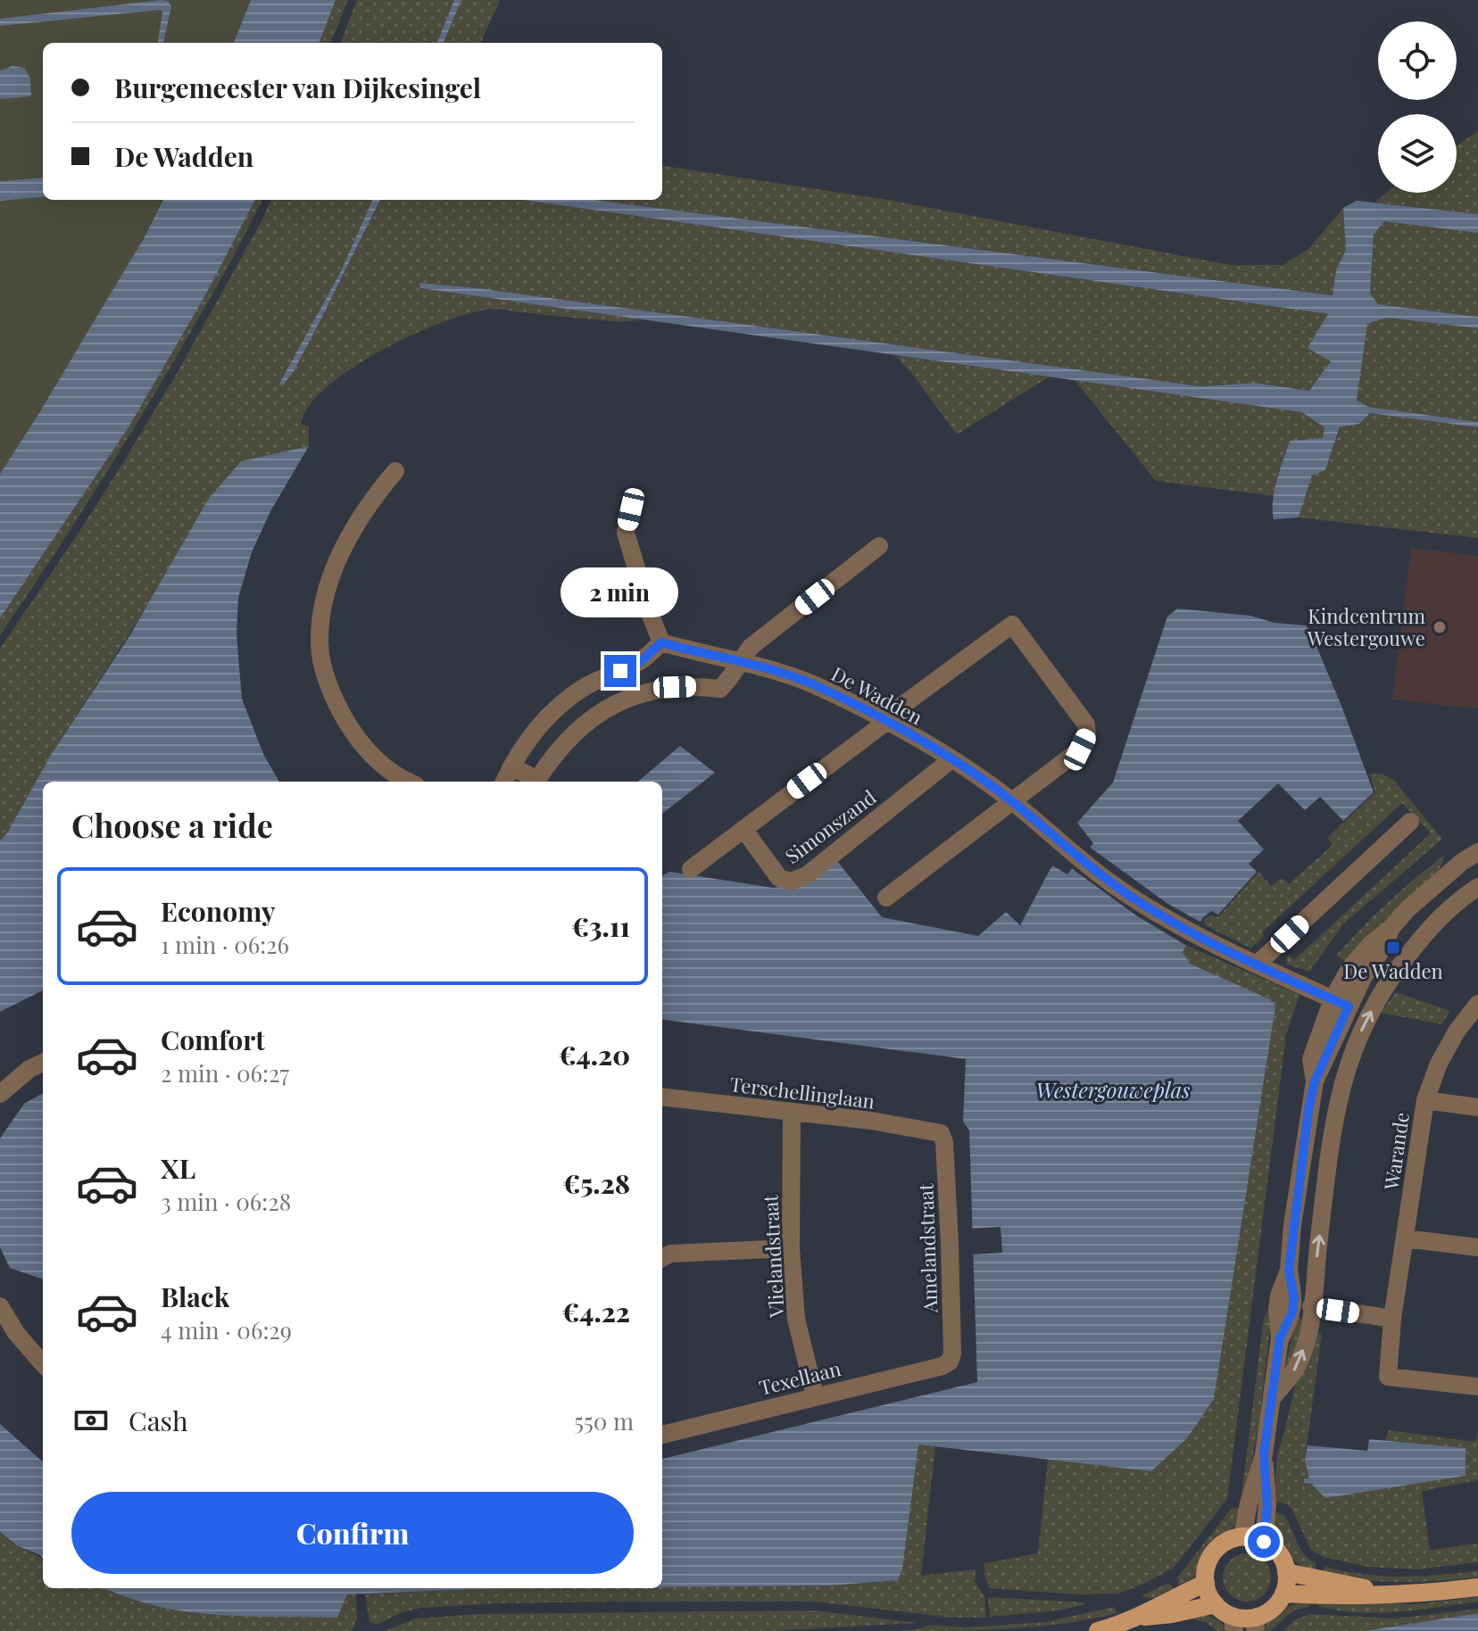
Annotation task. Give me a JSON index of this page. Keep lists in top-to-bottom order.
{
  "streets": {
    "street": [
      "De Wadden",
      "Simonszand",
      "Terschellinglaan",
      "Warande",
      "Amelandstraat",
      "Vlielandstraat",
      "Texellaan"
    ]
  },
  "crossings": [
    ["De Wadden", "Simonszand"],
    ["Terschellinglaan", "Amelandstraat"],
    ["Terschellinglaan", "Vlielandstraat"],
    ["Amelandstraat", "Texellaan"],
    ["Vlielandstraat", "Texellaan"]
  ],
  "water": ["Westergouweplas"],
  "places": {
    "other": ["Kindcentrum Westergouwe"],
    "transit": ["De Wadden"]
  },
  "page": {
    "banner": ["Burgemeester van Dijkesingel", "De Wadden"],
    "bubble": "2 min",
    "heading": "Choose a ride",
    "list": [
      {
        "name": "Economy",
        "note": "1 min · 06:26",
        "value": "€3.11"
      },
      {
        "name": "Comfort",
        "note": "2 min · 06:27",
        "value": "€4.20"
      },
      {
        "name": "XL",
        "note": "3 min · 06:28",
        "value": "€5.28"
      },
      {
        "name": "Black",
        "note": "4 min · 06:29",
        "value": "€4.22"
      }
    ],
    "pay": ["Cash", "550 m"],
    "buttons": "Confirm"
  }
}
